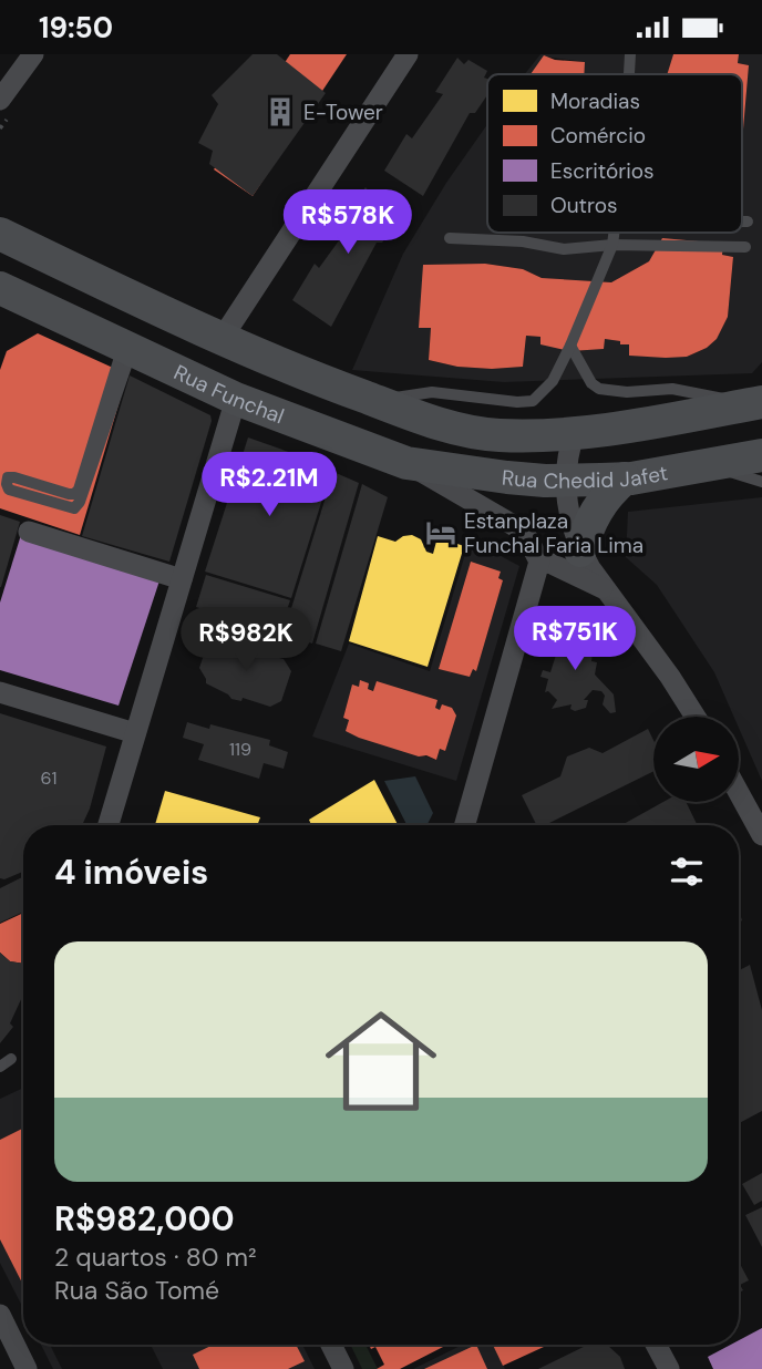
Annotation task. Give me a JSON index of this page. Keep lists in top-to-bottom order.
{
  "streets": {
    "main road": ["Rua Funchal", "Rua Chedid Jafet"]
  },
  "crossings": [
    ["Rua Funchal", "Rua Chedid Jafet"]
  ],
  "places": {
    "building": ["E-Tower"],
    "hotel": ["Estanplaza Funchal Faria Lima"]
  },
  "house_numbers": ["119", "61"],
  "legend": [
    "Moradias",
    "Comércio",
    "Escritórios",
    "Outros"
  ],
  "north": "right",
  "page": {
    "status": "19:50",
    "price": [
      "R$578K",
      "R$2.21M",
      "R$751K",
      "R$982K"
    ],
    "heading": "4 imóveis",
    "list": [
      {
        "name": "R$982,000",
        "note": "2 quartos · 80 m² · Rua São Tomé"
      }
    ]
  }
}
